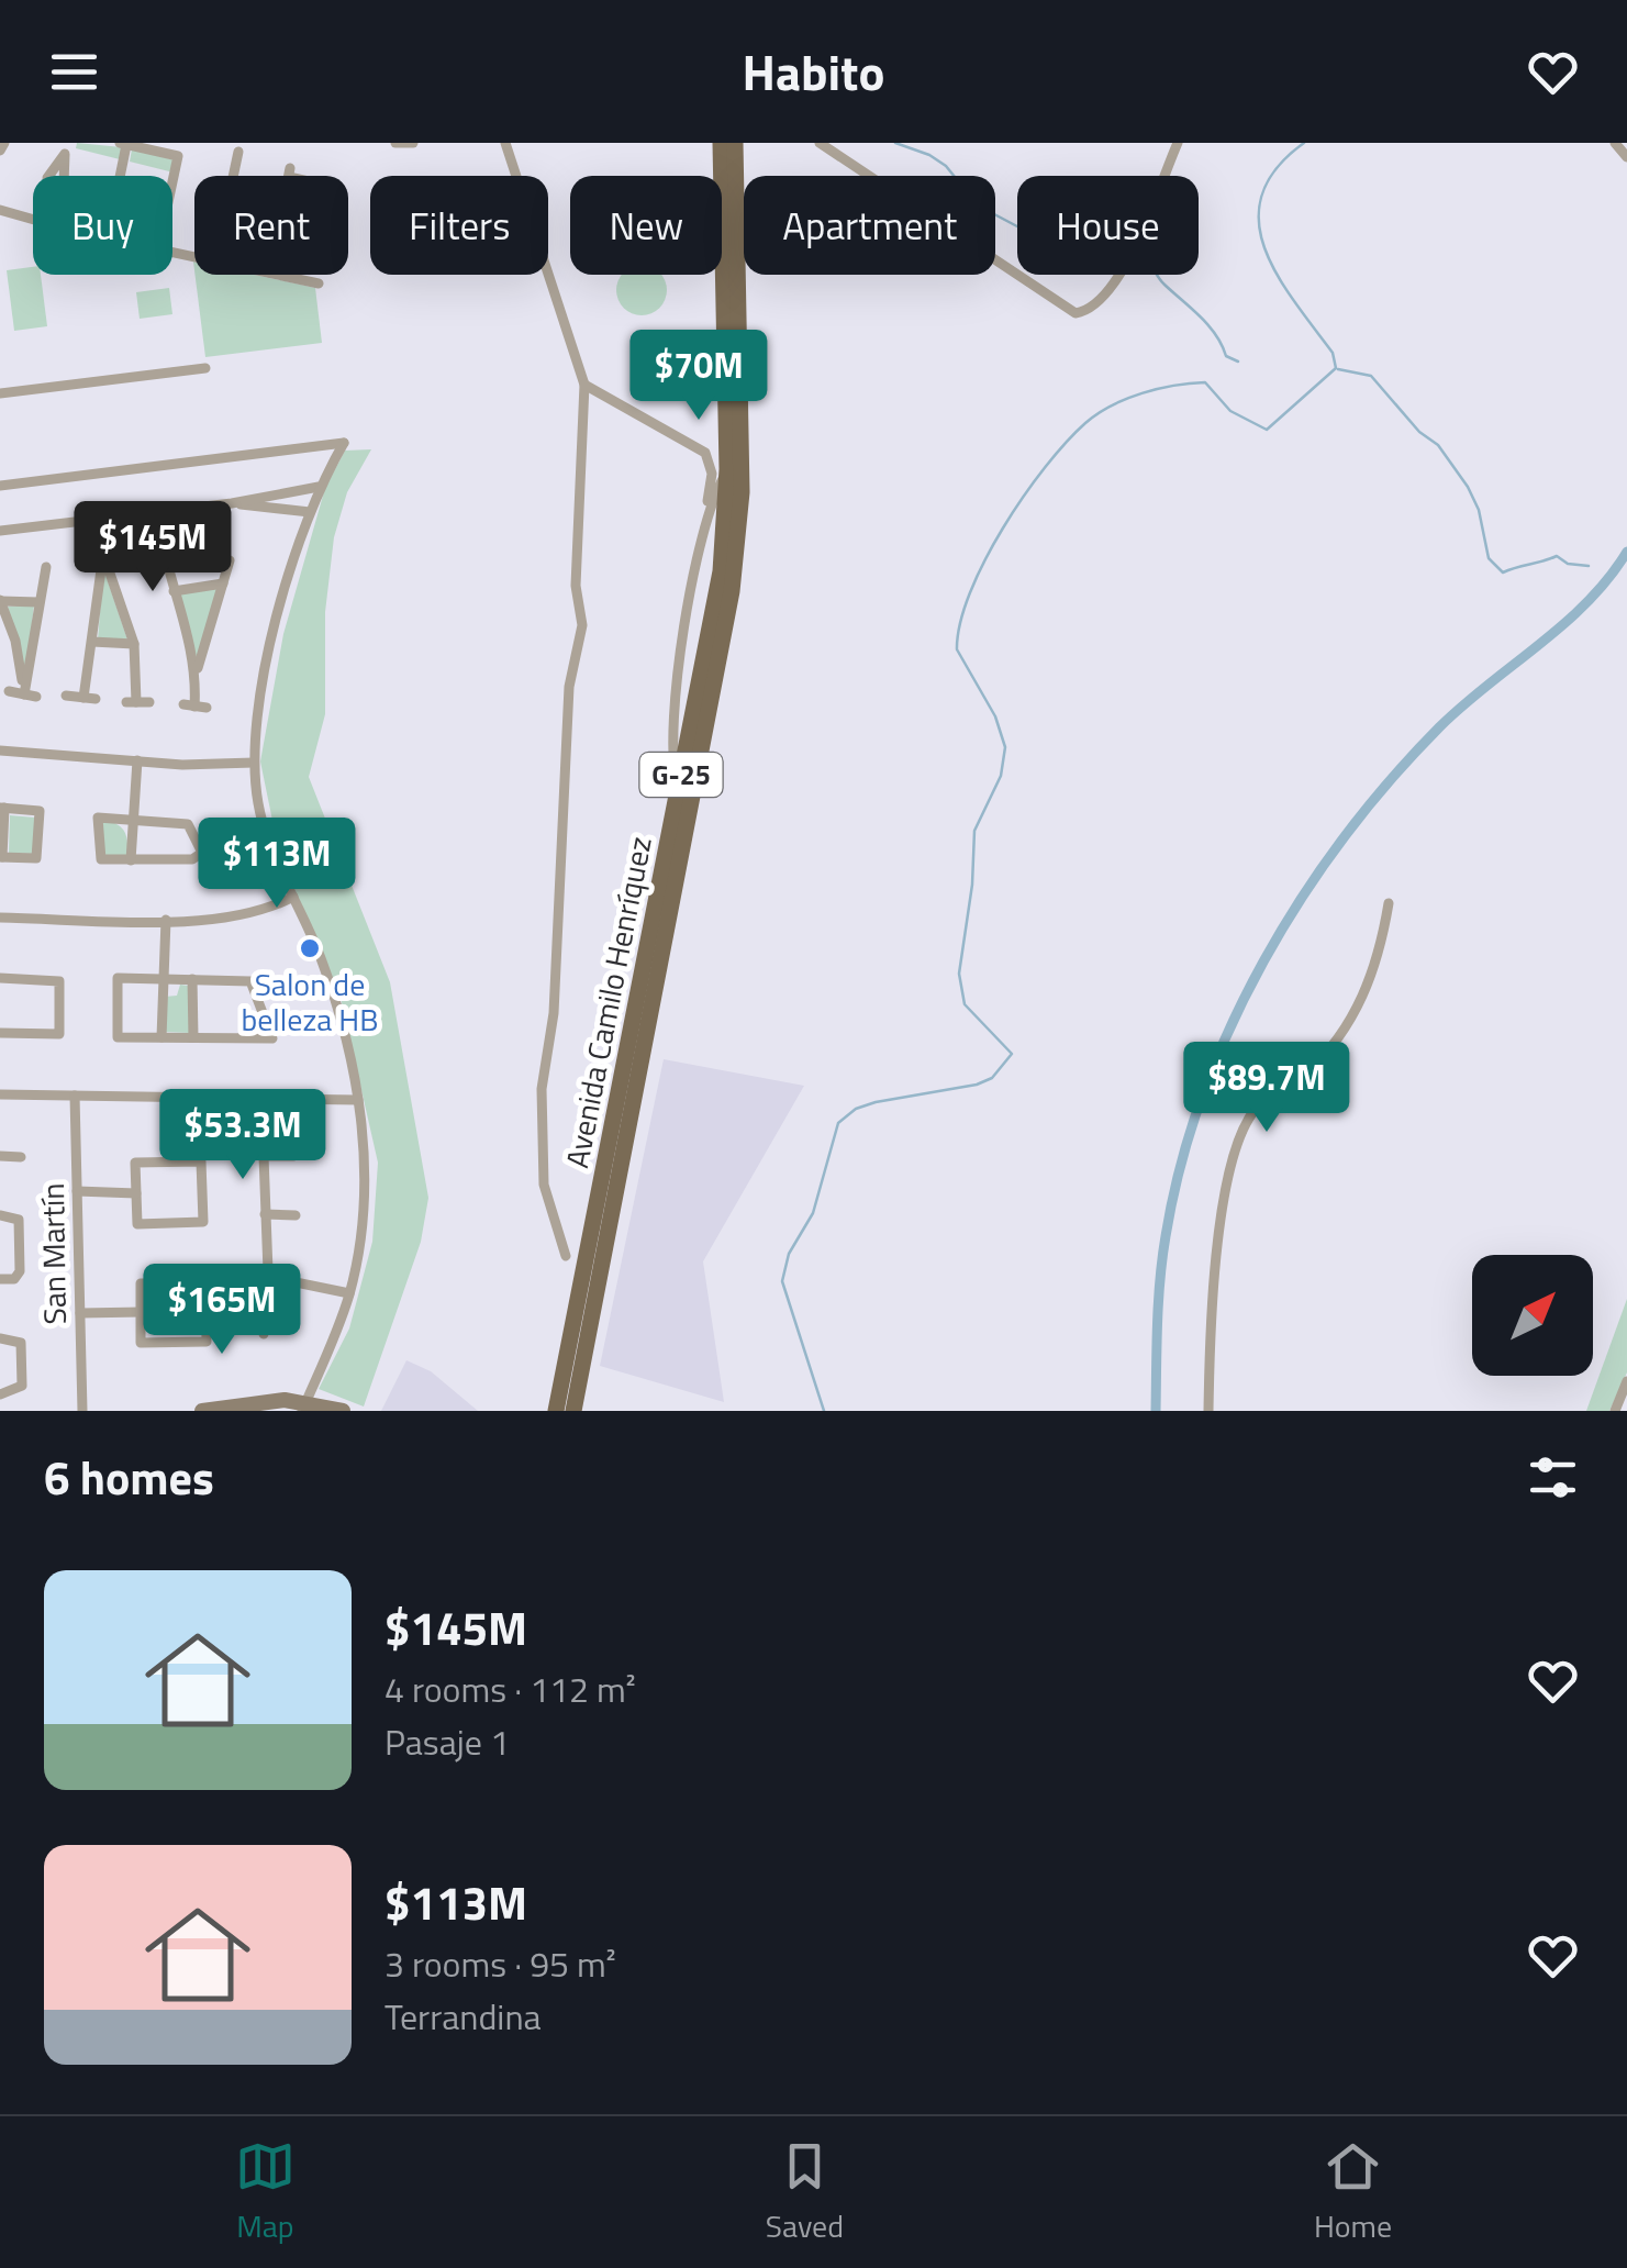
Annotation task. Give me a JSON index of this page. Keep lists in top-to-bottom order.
{
  "streets": {
    "main road": ["G-25", "Avenida Camilo Henríquez"],
    "street": ["San Martín"]
  },
  "places": ["Salon de belleza HB"],
  "north": "top right",
  "page": {
    "header": "Habito",
    "chip": [
      "Buy",
      "Rent",
      "Filters",
      "New",
      "Apartment",
      "House"
    ],
    "price": [
      "$70M",
      "$145M",
      "$113M",
      "$89.7M",
      "$53.3M",
      "$165M"
    ],
    "heading": "6 homes",
    "list": [
      {
        "name": "$145M",
        "note": "4 rooms · 112 m² · Pasaje 1"
      },
      {
        "name": "$113M",
        "note": "3 rooms · 95 m² · Terrandina"
      }
    ],
    "tabs": ["Map", "Saved", "Home"]
  }
}
